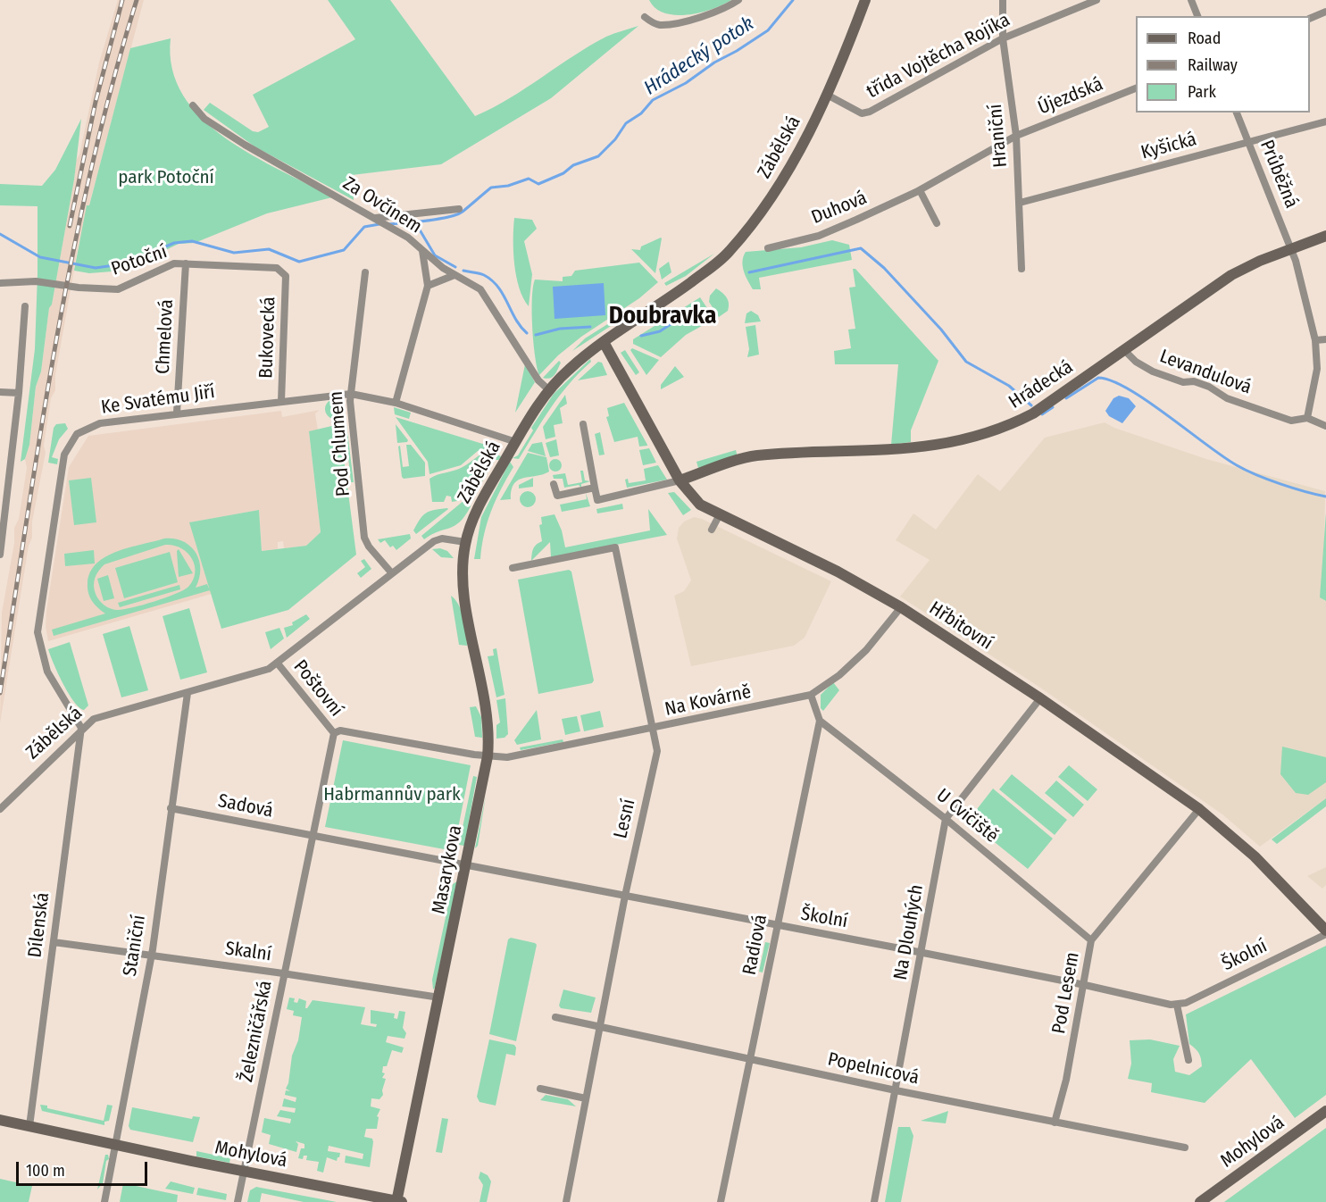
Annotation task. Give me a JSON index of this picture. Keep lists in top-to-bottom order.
{
  "streets": {
    "street": [
      "třída Vojtěcha Rojíka",
      "Újezdská",
      "Hraniční",
      "Kyšická",
      "Zábělská",
      "Průběžná",
      "Za Ovčínem",
      "Duhová",
      "Potoční",
      "Chmelová",
      "Bukovecká",
      "Levandulová",
      "Hrádecká",
      "Ke Svatému Jiří",
      "Pod Chlumem",
      "Hřbitovní",
      "Poštovní",
      "Na Kovárně",
      "Sadová",
      "U Cvičiště",
      "Lesní",
      "Masarykova",
      "Školní",
      "Dílenská",
      "Na Dlouhých",
      "Radiová",
      "Staniční",
      "Skalní",
      "Pod Lesem",
      "Železničářská",
      "Popelnicová",
      "Mohylová"
    ]
  },
  "crossings": [
    ["třída Vojtěcha Rojíka", "Hraniční"],
    ["třída Vojtěcha Rojíka", "Zábělská"],
    ["Újezdská", "Hraniční"],
    ["Újezdská", "Duhová"],
    ["Hraniční", "Kyšická"],
    ["Hraniční", "Duhová"],
    ["Kyšická", "Průběžná"],
    ["Zábělská", "Ke Svatému Jiří"],
    ["Zábělská", "Pod Chlumem"],
    ["Zábělská", "Hřbitovní"],
    ["Zábělská", "Poštovní"],
    ["Zábělská", "Masarykova"],
    ["Zábělská", "Dílenská"],
    ["Zábělská", "Staniční"],
    ["Průběžná", "Levandulová"],
    ["Průběžná", "Hrádecká"],
    ["Za Ovčínem", "Ke Svatému Jiří"],
    ["Potoční", "Chmelová"],
    ["Potoční", "Bukovecká"],
    ["Chmelová", "Ke Svatému Jiří"],
    ["Bukovecká", "Ke Svatému Jiří"],
    ["Levandulová", "Hrádecká"],
    ["Hrádecká", "Hřbitovní"],
    ["Ke Svatému Jiří", "Pod Chlumem"],
    ["Ke Svatému Jiří", "Dílenská"],
    ["Hřbitovní", "Na Kovárně"],
    ["Hřbitovní", "Školní"],
    ["Hřbitovní", "Na Dlouhých"],
    ["Hřbitovní", "Pod Lesem"],
    ["Poštovní", "Na Kovárně"],
    ["Poštovní", "Železničářská"],
    ["Na Kovárně", "Lesní"],
    ["Na Kovárně", "Masarykova"],
    ["Na Kovárně", "Železničářská"],
    ["Sadová", "Masarykova"],
    ["Sadová", "Školní"],
    ["Sadová", "Staniční"],
    ["Sadová", "Železničářská"],
    ["U Cvičiště", "Na Dlouhých"],
    ["U Cvičiště", "Radiová"],
    ["U Cvičiště", "Pod Lesem"],
    ["Lesní", "Školní"],
    ["Lesní", "Popelnicová"],
    ["Masarykova", "Školní"],
    ["Masarykova", "Skalní"],
    ["Masarykova", "Mohylová"],
    ["Školní", "Na Dlouhých"],
    ["Školní", "Radiová"],
    ["Školní", "Pod Lesem"],
    ["Dílenská", "Skalní"],
    ["Dílenská", "Mohylová"],
    ["Na Dlouhých", "Popelnicová"],
    ["Radiová", "Popelnicová"],
    ["Staniční", "Skalní"],
    ["Staniční", "Mohylová"],
    ["Skalní", "Železničářská"],
    ["Pod Lesem", "Popelnicová"],
    ["Železničářská", "Mohylová"]
  ],
  "districts": ["Doubravka"],
  "water": ["Hrádecký potok"],
  "parks": ["park Potoční", "Habrmannův park"],
  "legend": ["Road", "Railway", "Park"],
  "scale_bar": "100 m"
}
